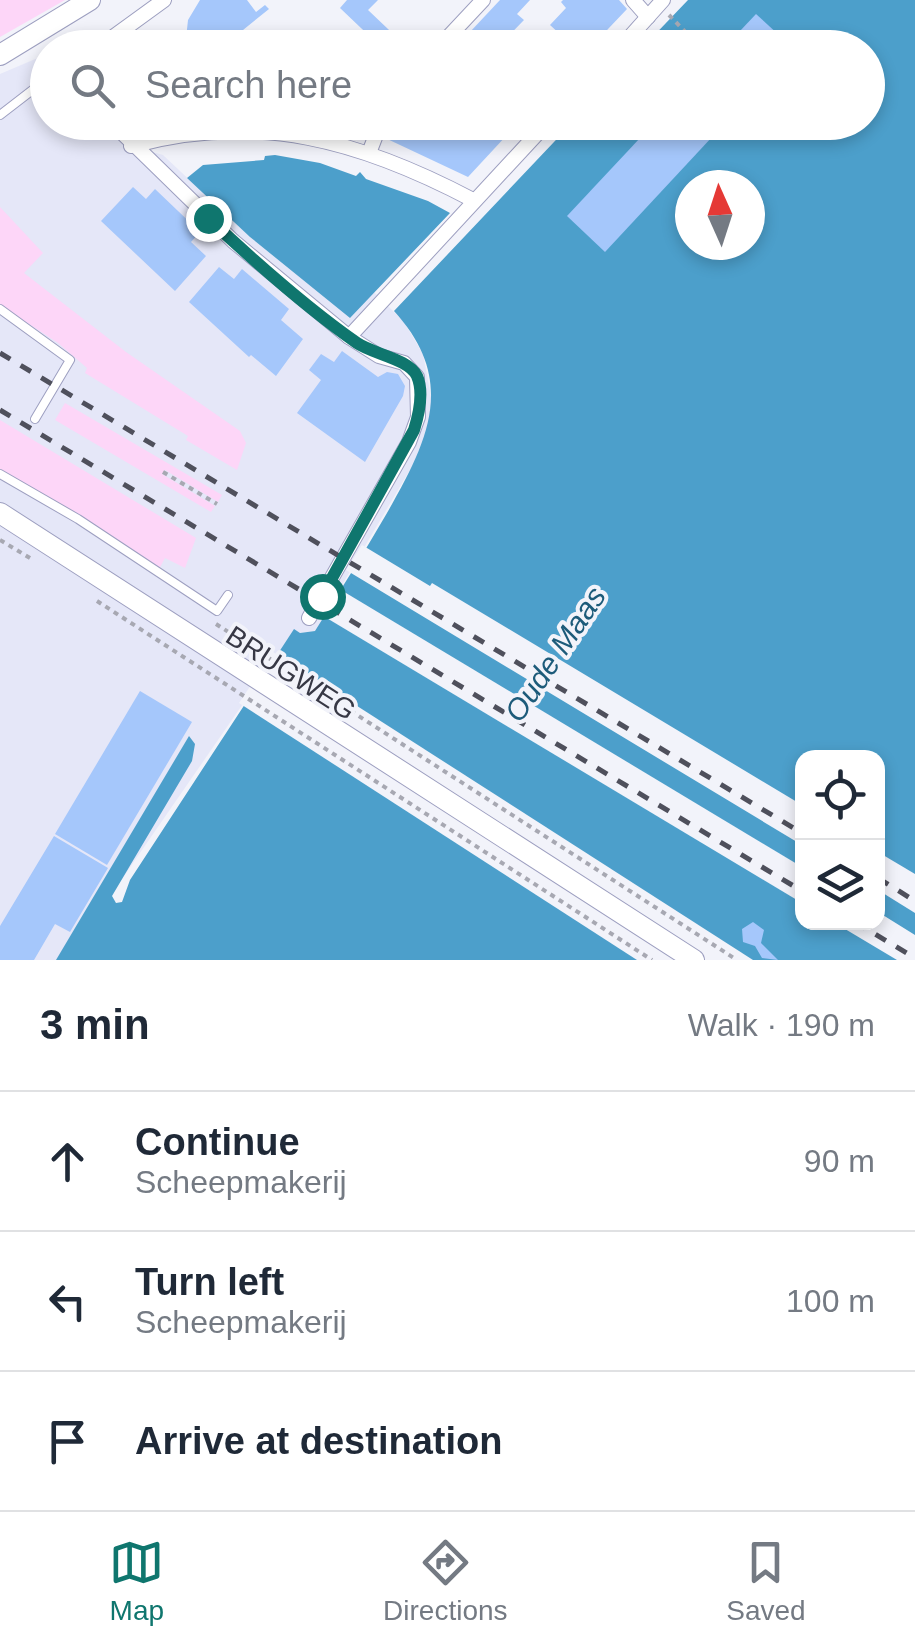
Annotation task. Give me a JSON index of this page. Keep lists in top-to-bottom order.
{
  "streets": {
    "main road": ["BRUGWEG"]
  },
  "water": ["Oude Maas"],
  "north": "top",
  "page": {
    "search": "Search here",
    "heading": ["3 min", "Walk · 190 m"],
    "list": [
      ["Continue", "Scheepmakerij", "90 m"],
      ["Turn left", "Scheepmakerij", "100 m"],
      "Arrive at destination"
    ],
    "nav": ["Map", "Directions", "Saved"]
  }
}
